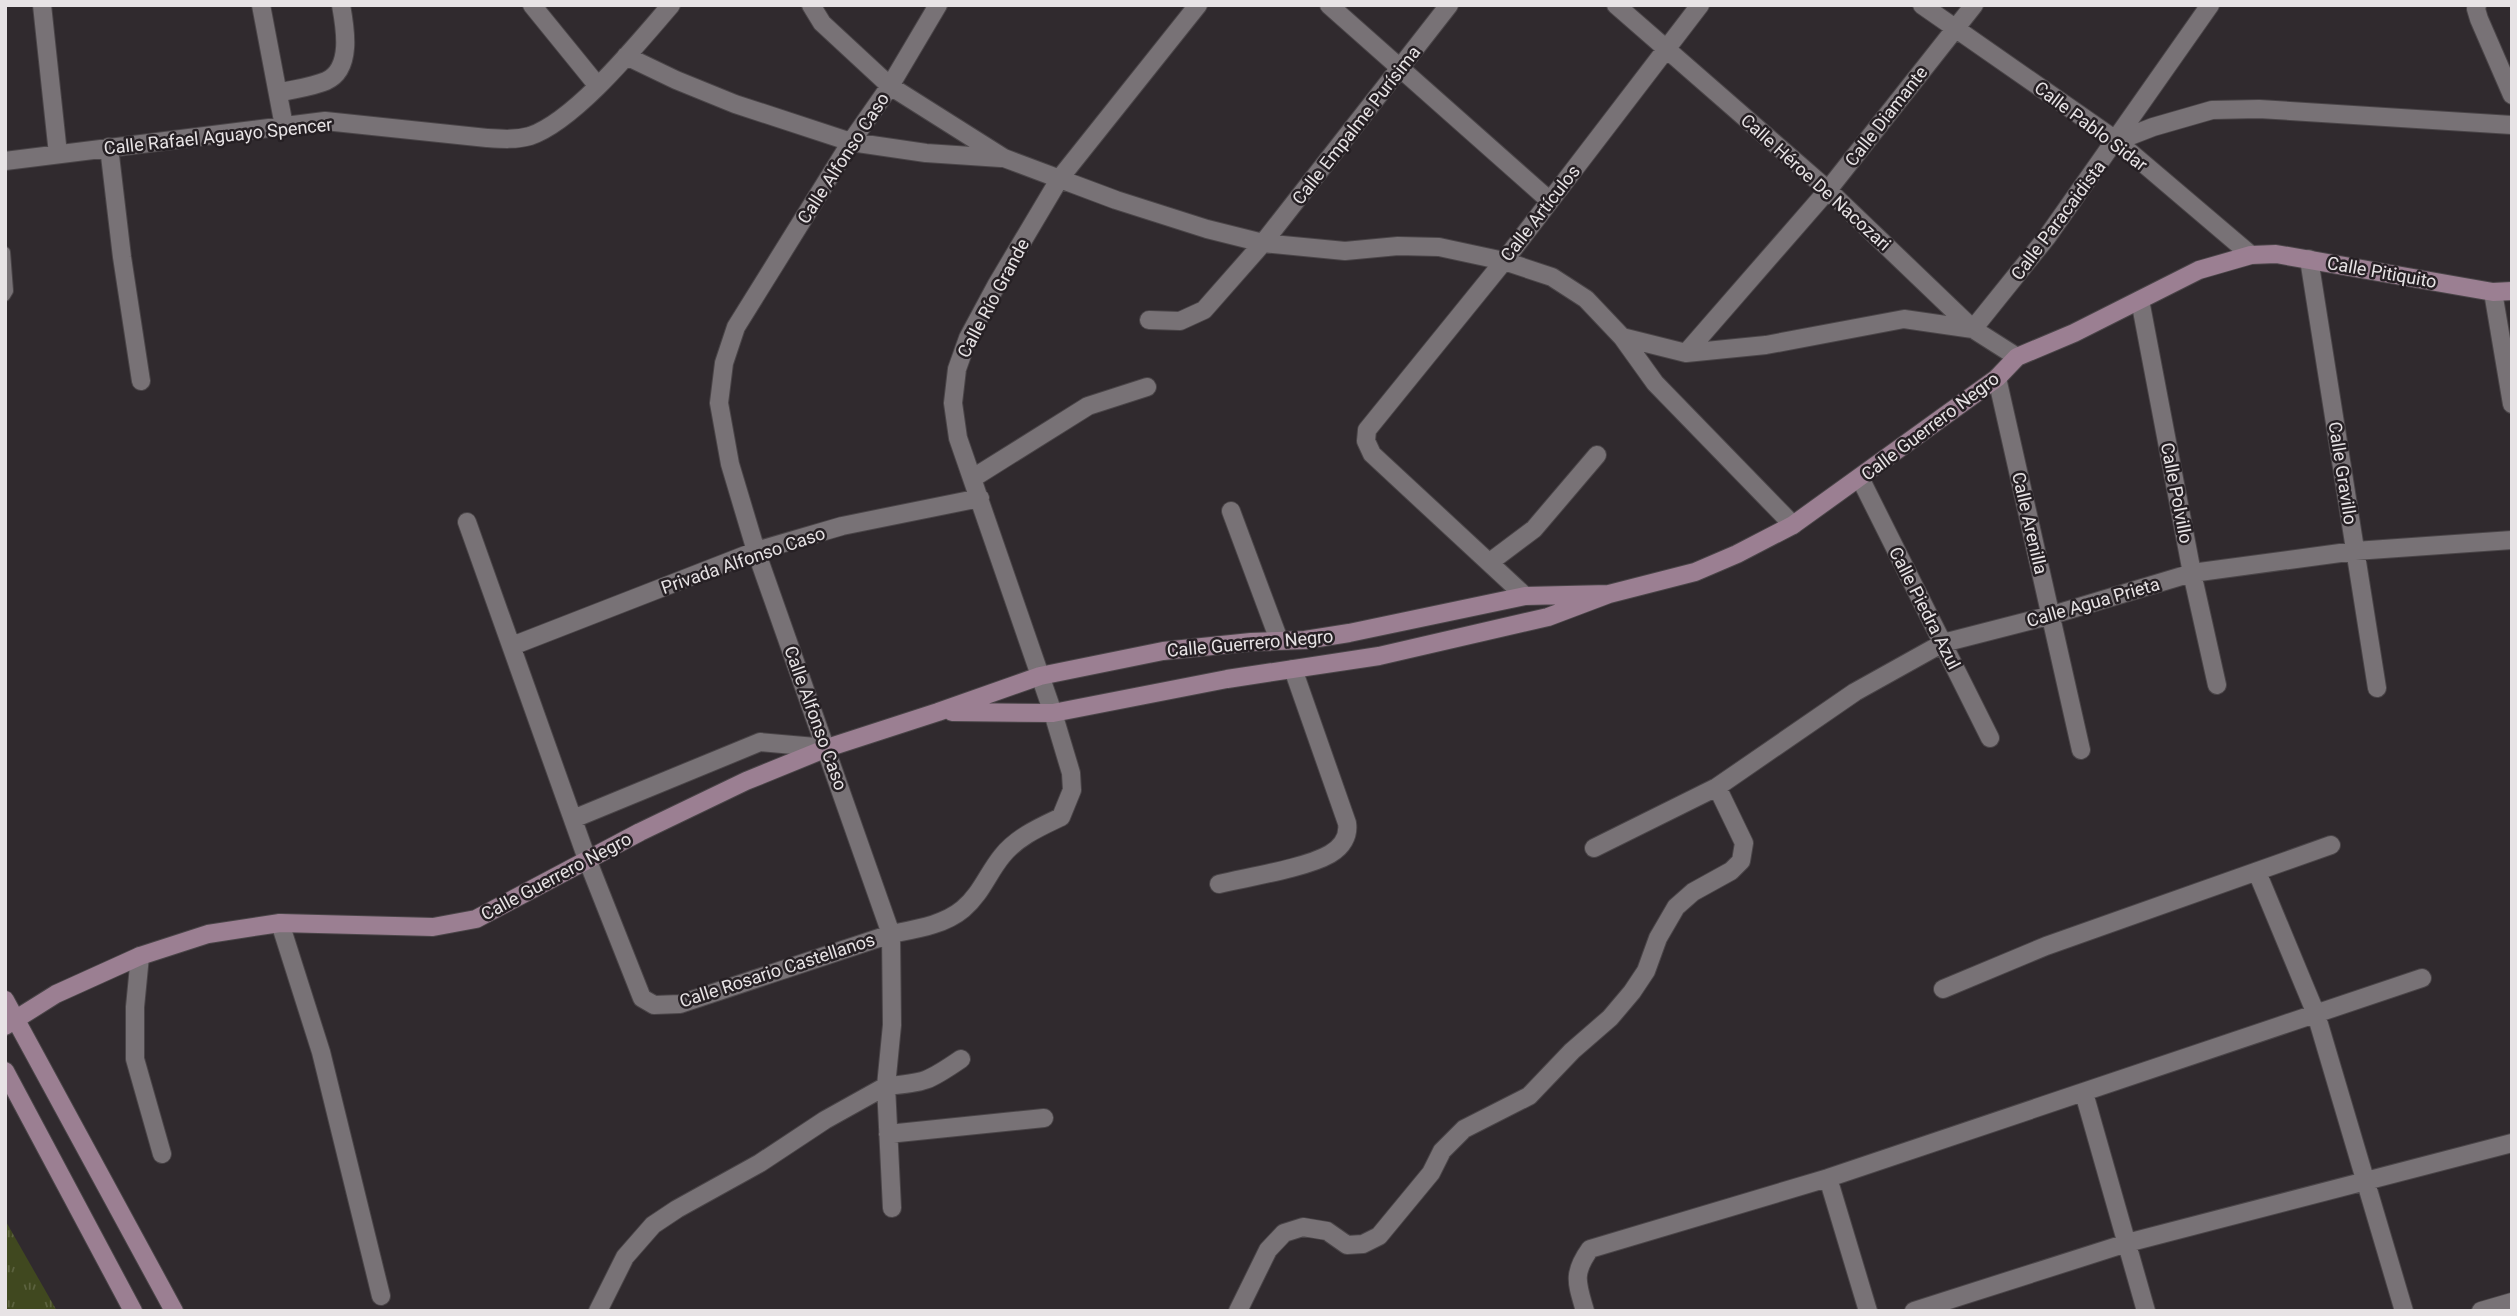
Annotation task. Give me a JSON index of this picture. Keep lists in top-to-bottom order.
{
  "streets": {
    "street": [
      "Calle Diamante",
      "Calle Empalme Purísima",
      "Calle Pablo Sidar",
      "Calle Rafael Aguayo Spencer",
      "Calle Alfonso Caso",
      "Calle Héroe De Nacozari",
      "Calle Artículos",
      "Calle Paracaidista",
      "Calle Pitiquito",
      "Calle Río Grande",
      "Calle Guerrero Negro",
      "Calle Gravillo",
      "Calle Polvillo",
      "Calle Arenilla",
      "Privada Alfonso Caso",
      "Calle Agua Prieta",
      "Calle Piedra Azul",
      "Calle Rosario Castellanos"
    ]
  },
  "crossings": [
    ["Calle Diamante", "Calle Pablo Sidar"],
    ["Calle Diamante", "Calle Héroe De Nacozari"],
    ["Calle Pablo Sidar", "Calle Paracaidista"],
    ["Calle Pablo Sidar", "Calle Pitiquito"],
    ["Calle Pablo Sidar", "Calle Guerrero Negro"],
    ["Calle Alfonso Caso", "Calle Guerrero Negro"],
    ["Calle Alfonso Caso", "Privada Alfonso Caso"],
    ["Calle Alfonso Caso", "Calle Rosario Castellanos"],
    ["Calle Héroe De Nacozari", "Calle Artículos"],
    ["Calle Héroe De Nacozari", "Calle Paracaidista"],
    ["Calle Héroe De Nacozari", "Calle Guerrero Negro"],
    ["Calle Pitiquito", "Calle Guerrero Negro"],
    ["Calle Pitiquito", "Calle Gravillo"],
    ["Calle Río Grande", "Calle Guerrero Negro"],
    ["Calle Río Grande", "Privada Alfonso Caso"],
    ["Calle Río Grande", "Calle Rosario Castellanos"],
    ["Calle Guerrero Negro", "Calle Polvillo"],
    ["Calle Guerrero Negro", "Calle Arenilla"],
    ["Calle Guerrero Negro", "Calle Piedra Azul"],
    ["Calle Guerrero Negro", "Calle Rosario Castellanos"],
    ["Calle Gravillo", "Calle Agua Prieta"],
    ["Calle Polvillo", "Calle Agua Prieta"],
    ["Calle Arenilla", "Calle Agua Prieta"],
    ["Privada Alfonso Caso", "Calle Rosario Castellanos"],
    ["Calle Agua Prieta", "Calle Piedra Azul"]
  ]
}
